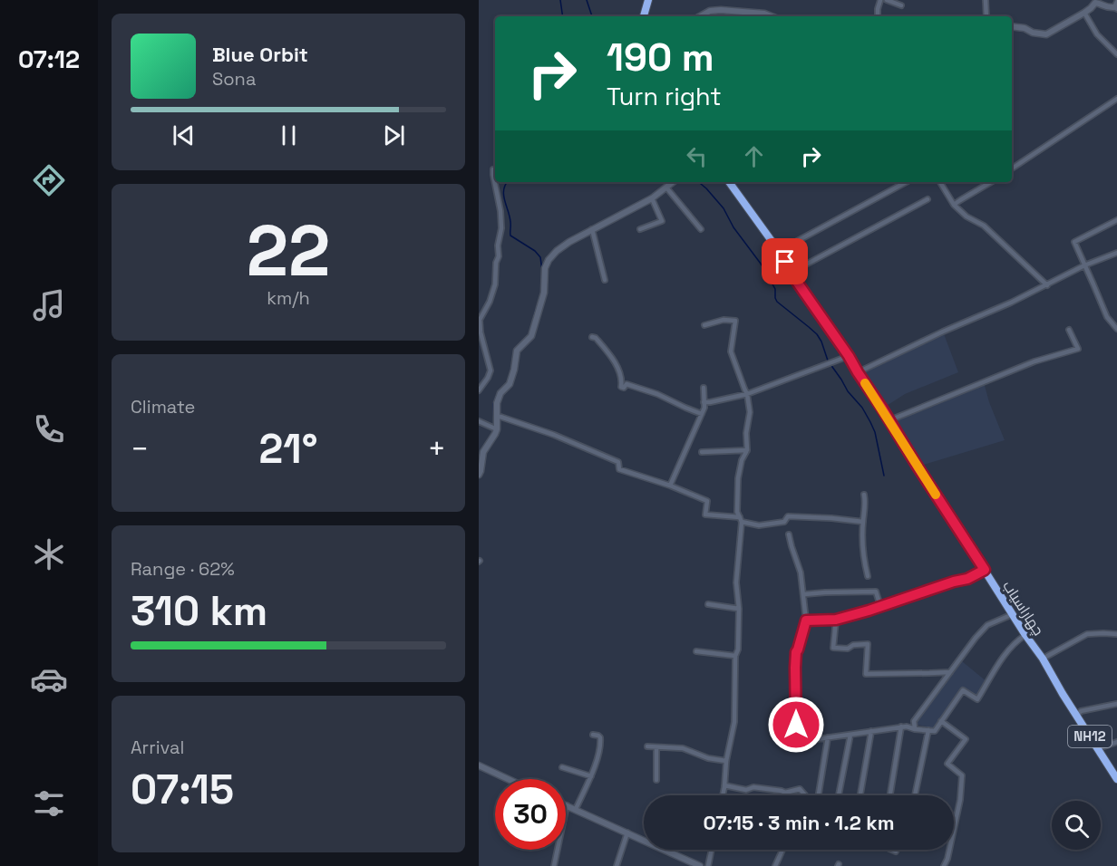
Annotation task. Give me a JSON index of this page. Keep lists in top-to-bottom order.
{
  "streets": {
    "highway": ["چهاراسیاب", "NH12"]
  },
  "page": {
    "tabs": "07:12",
    "turn": ["190 m", "Turn right"],
    "song": ["Blue Orbit", "Sona"],
    "tile": [
      ["22", "km/h"],
      "Climate",
      ["Range · 62%", "310 km"],
      ["Arrival", "07:15"]
    ],
    "heat": ["−", "21°", "+"],
    "limit": "30",
    "trip": "07:15 · 3 min · 1.2 km"
  }
}
